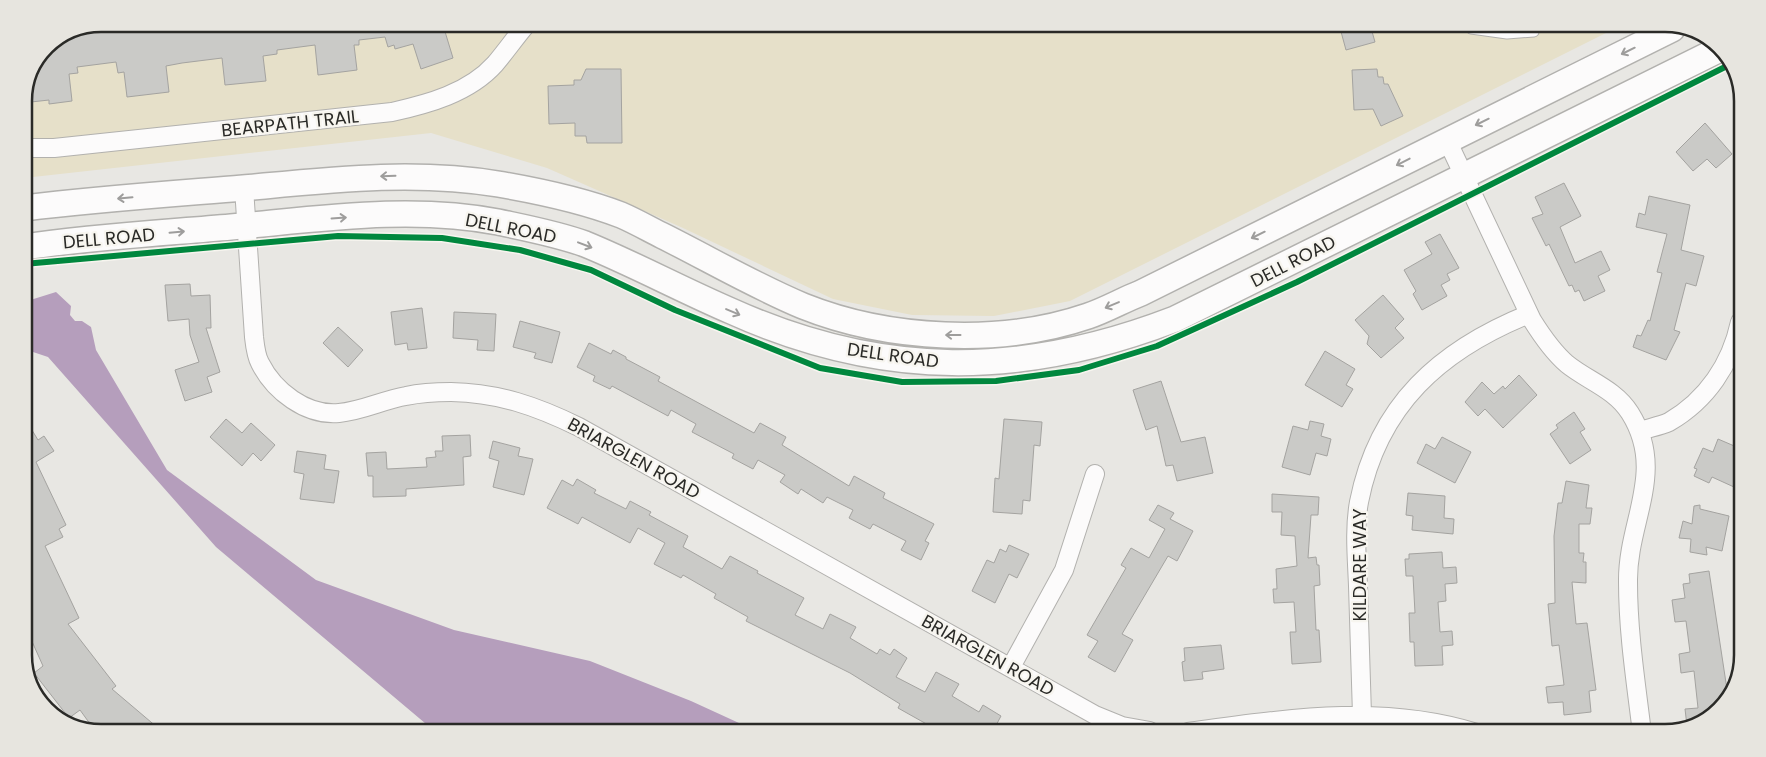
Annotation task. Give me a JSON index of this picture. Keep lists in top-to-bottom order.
{
  "streets": {
    "main road": ["DELL ROAD"],
    "street": ["BEARPATH TRAIL", "BRIARGLEN ROAD", "KILDARE WAY"]
  },
  "crossings": [
    ["DELL ROAD", "BRIARGLEN ROAD"]
  ]
}
